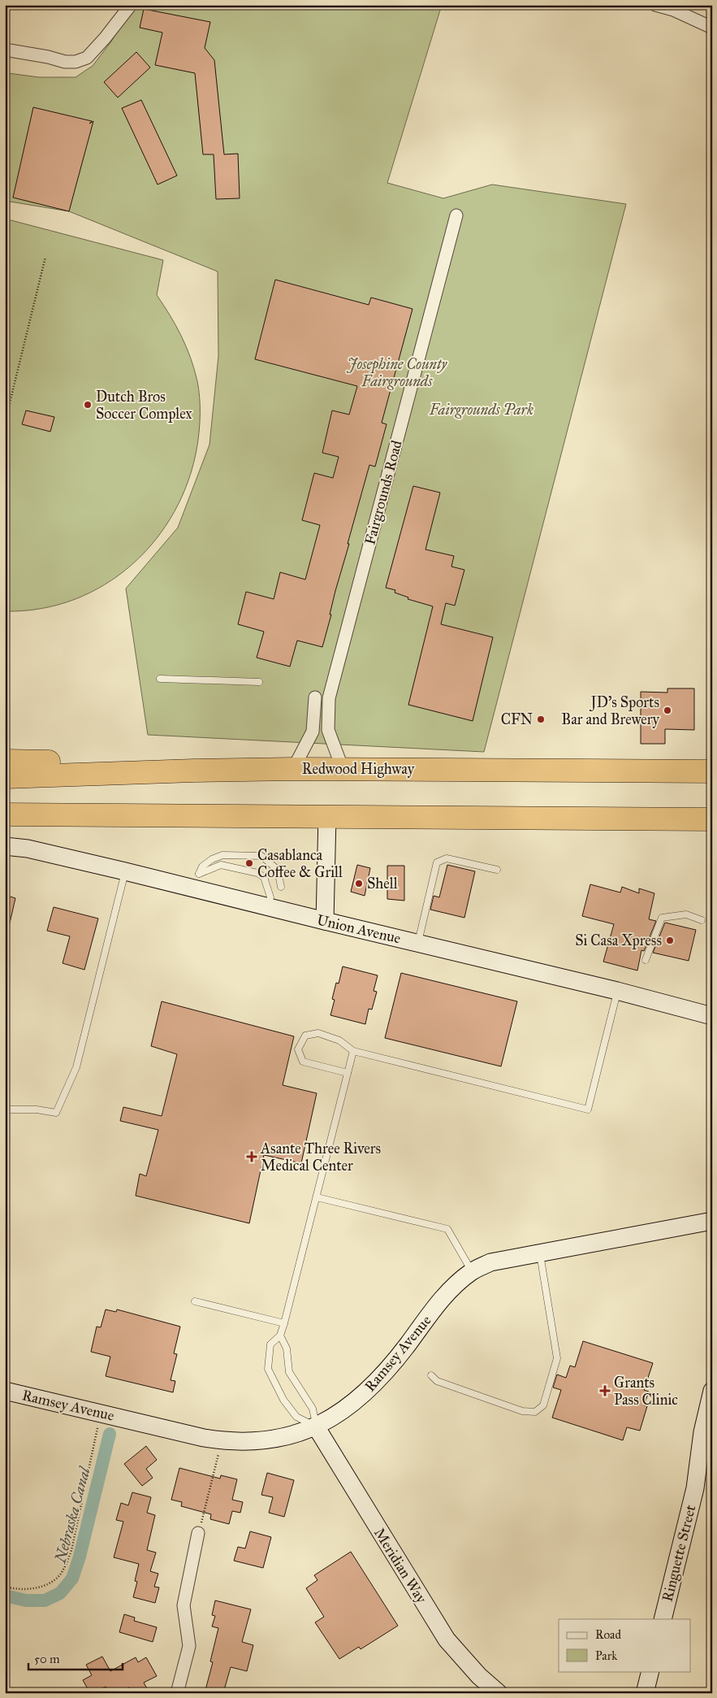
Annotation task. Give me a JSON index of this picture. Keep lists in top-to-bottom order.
{
  "streets": {
    "highway": ["Redwood Highway"],
    "street": [
      "Fairgrounds Road",
      "Union Avenue",
      "Ramsey Avenue",
      "Ringuette Street",
      "Meridian Way"
    ]
  },
  "crossings": [
    ["Fairgrounds Road", "Redwood Highway"],
    ["Ramsey Avenue", "Meridian Way"]
  ],
  "water": ["Nebraska Canal"],
  "parks": ["Josephine County Fairgrounds", "Fairgrounds Park"],
  "places": {
    "other": [
      "Dutch Bros Soccer Complex",
      "JD's Sports Bar and Brewery",
      "CFN",
      "Casablanca Coffee & Grill",
      "Shell",
      "Si Casa Xpress"
    ],
    "health": ["Asante Three Rivers Medical Center", "Grants Pass Clinic"]
  },
  "legend": ["Road", "Park"],
  "scale_bar": "50 m"
}
